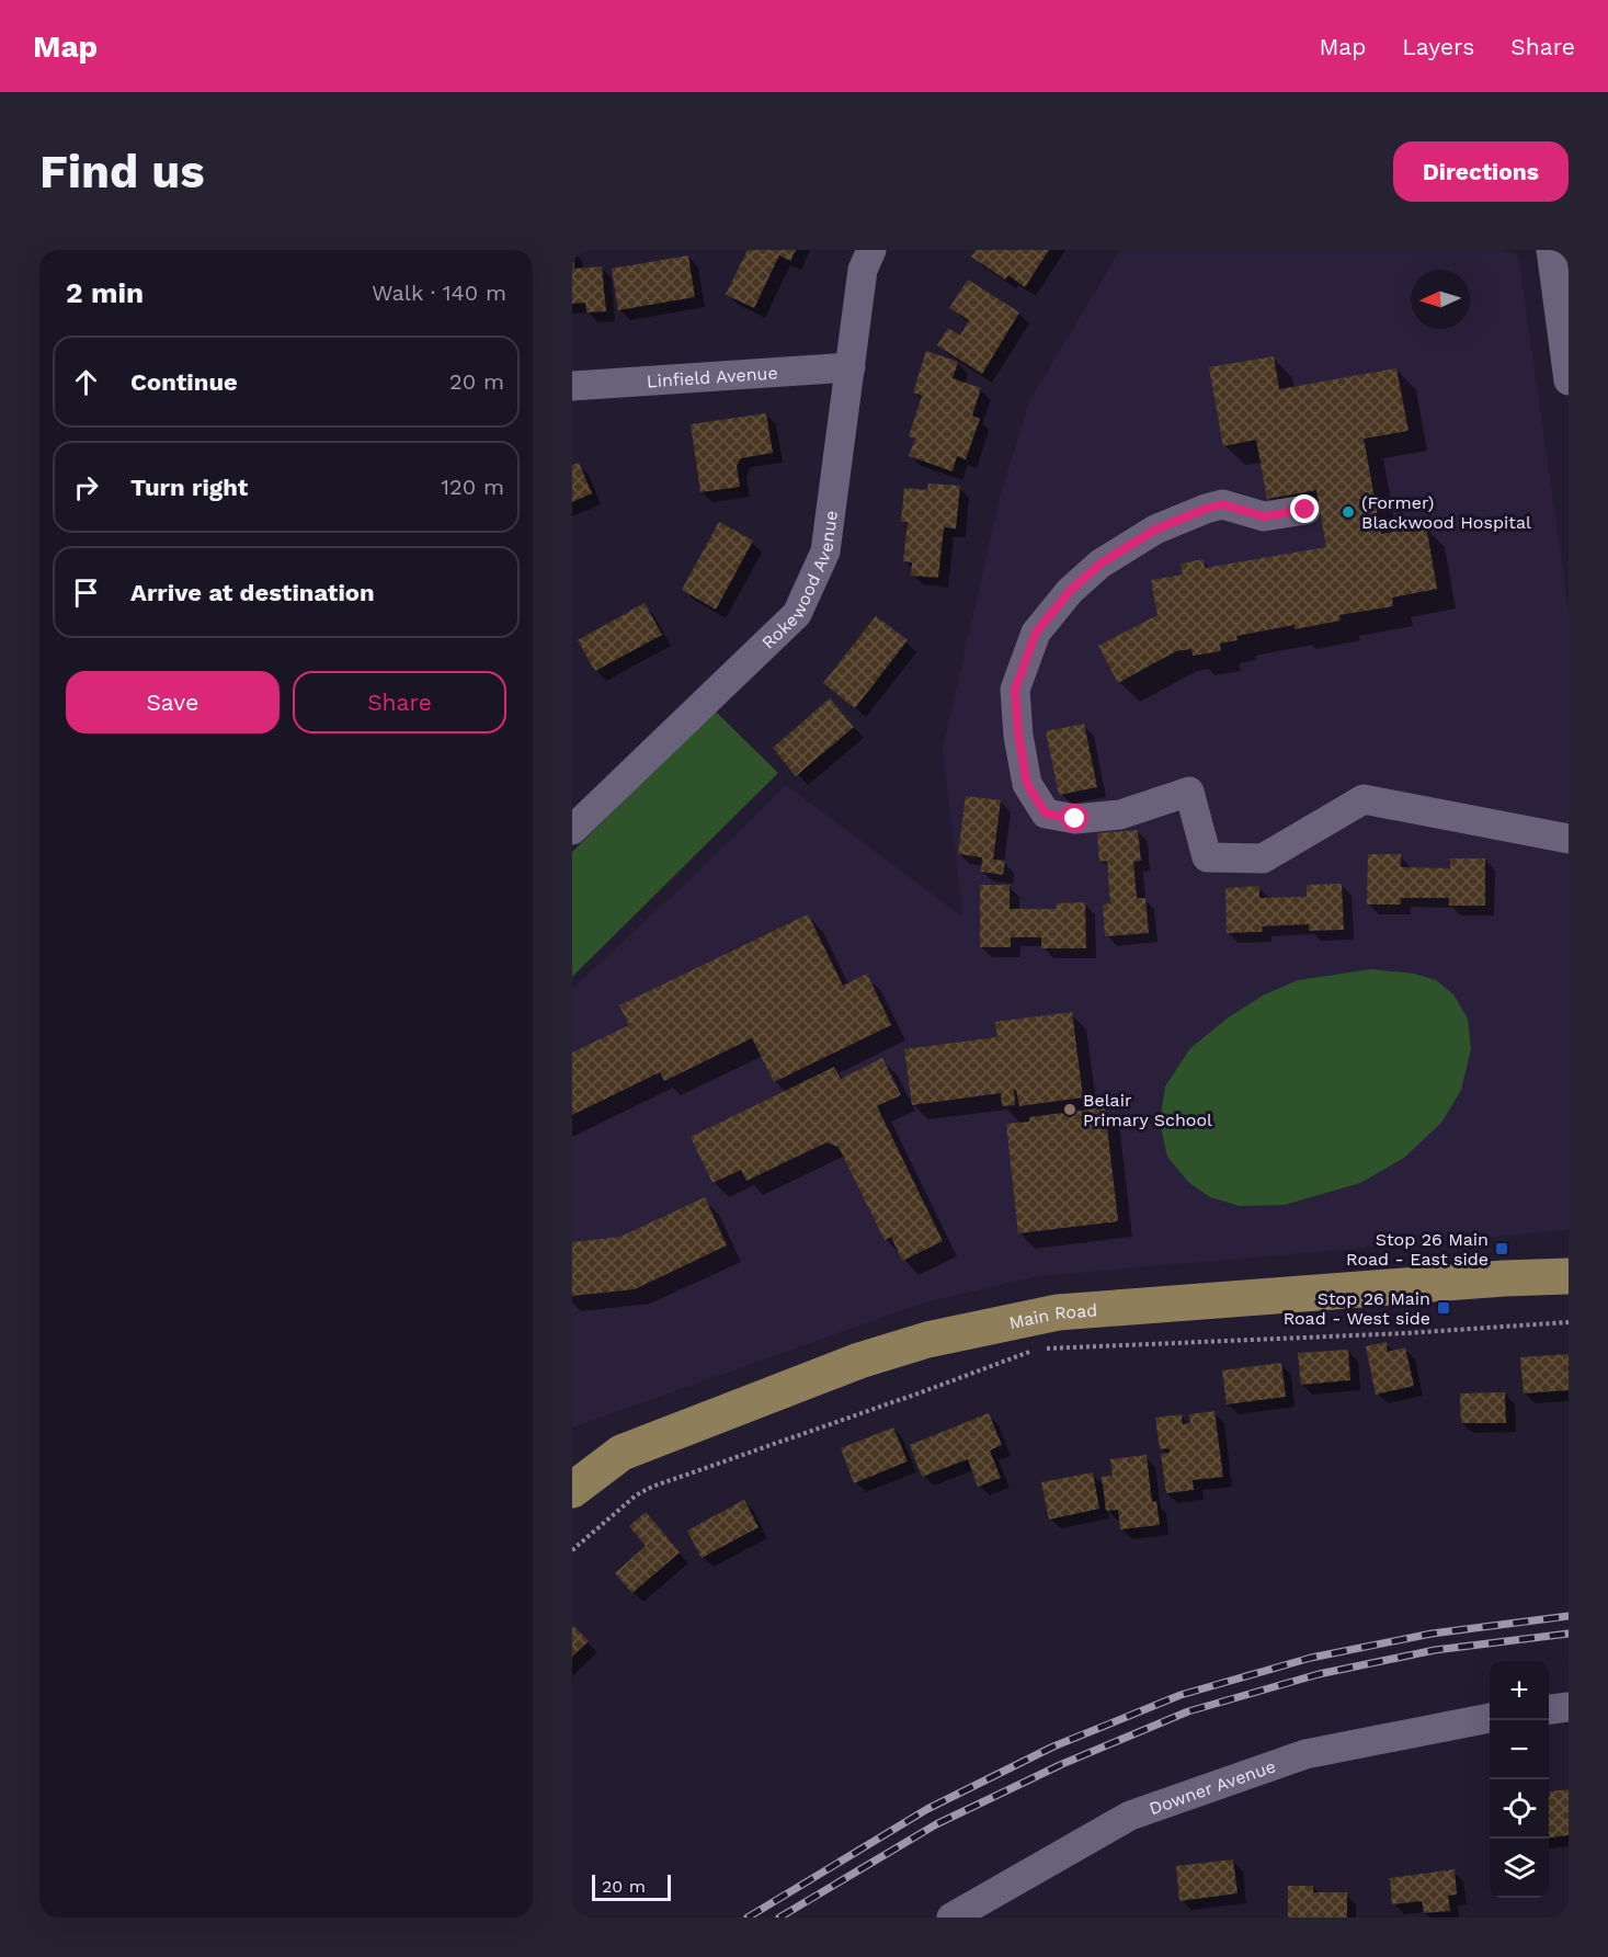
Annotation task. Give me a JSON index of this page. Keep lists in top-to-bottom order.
{
  "streets": {
    "main road": ["Main Road"],
    "street": ["Linfield Avenue", "Rokewood Avenue", "Downer Avenue"]
  },
  "crossings": [
    ["Linfield Avenue", "Rokewood Avenue"]
  ],
  "places": {
    "other": ["(Former) Blackwood Hospital", "Belair Primary School"],
    "transit": ["Stop 26 Main Road - East side", "Stop 26 Main Road - West side"]
  },
  "scale_bar": "20 m",
  "north": "left",
  "page": {
    "header": "Map",
    "nav": ["Map", "Layers", "Share"],
    "buttons": [
      "Directions",
      ["Save", "Share"]
    ],
    "title": "Find us",
    "heading": ["2 min", "Walk · 140 m"],
    "list": [
      ["Continue", "20 m"],
      ["Turn right", "120 m"],
      "Arrive at destination"
    ],
    "map_buttons": ["+", "−"],
    "scale": "20 m"
  }
}
